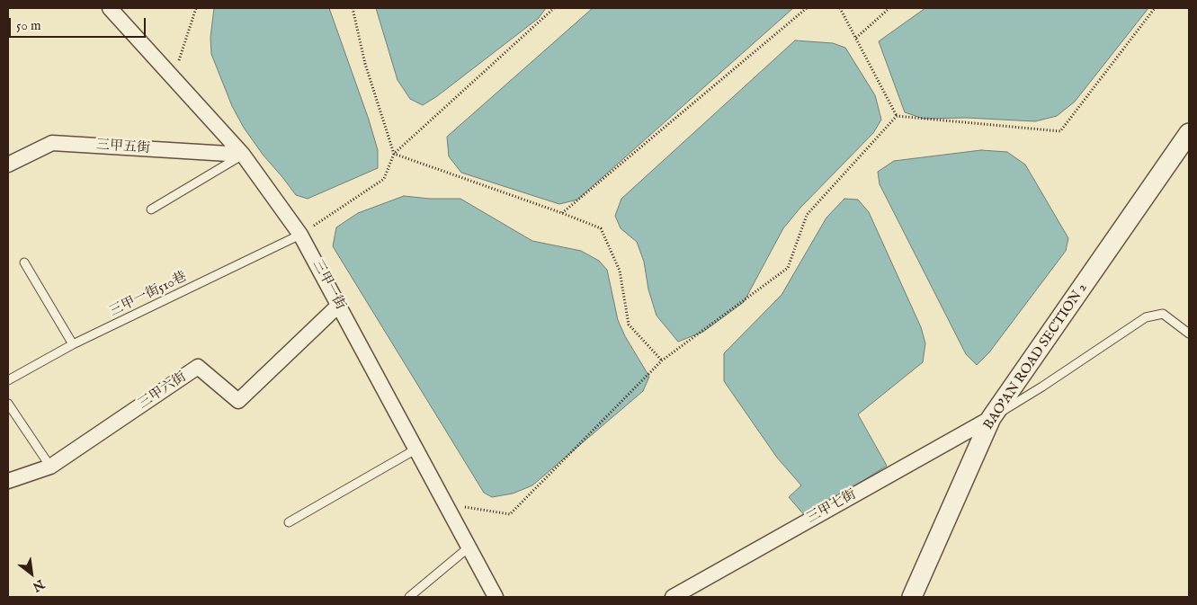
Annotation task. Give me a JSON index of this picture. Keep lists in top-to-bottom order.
{
  "streets": {
    "street": [
      "三甲五街",
      "三甲一街",
      "BAO’AN ROAD SECTION 2",
      "三甲六街",
      "三甲七街"
    ],
    "lane": ["三甲一街510巷"]
  },
  "crossings": [
    ["三甲五街", "三甲一街"],
    ["三甲一街", "三甲一街510巷"],
    ["三甲一街", "三甲六街"],
    ["BAO’AN ROAD SECTION 2", "三甲七街"]
  ],
  "scale_bar": "50 m",
  "north": "bottom right"
}
